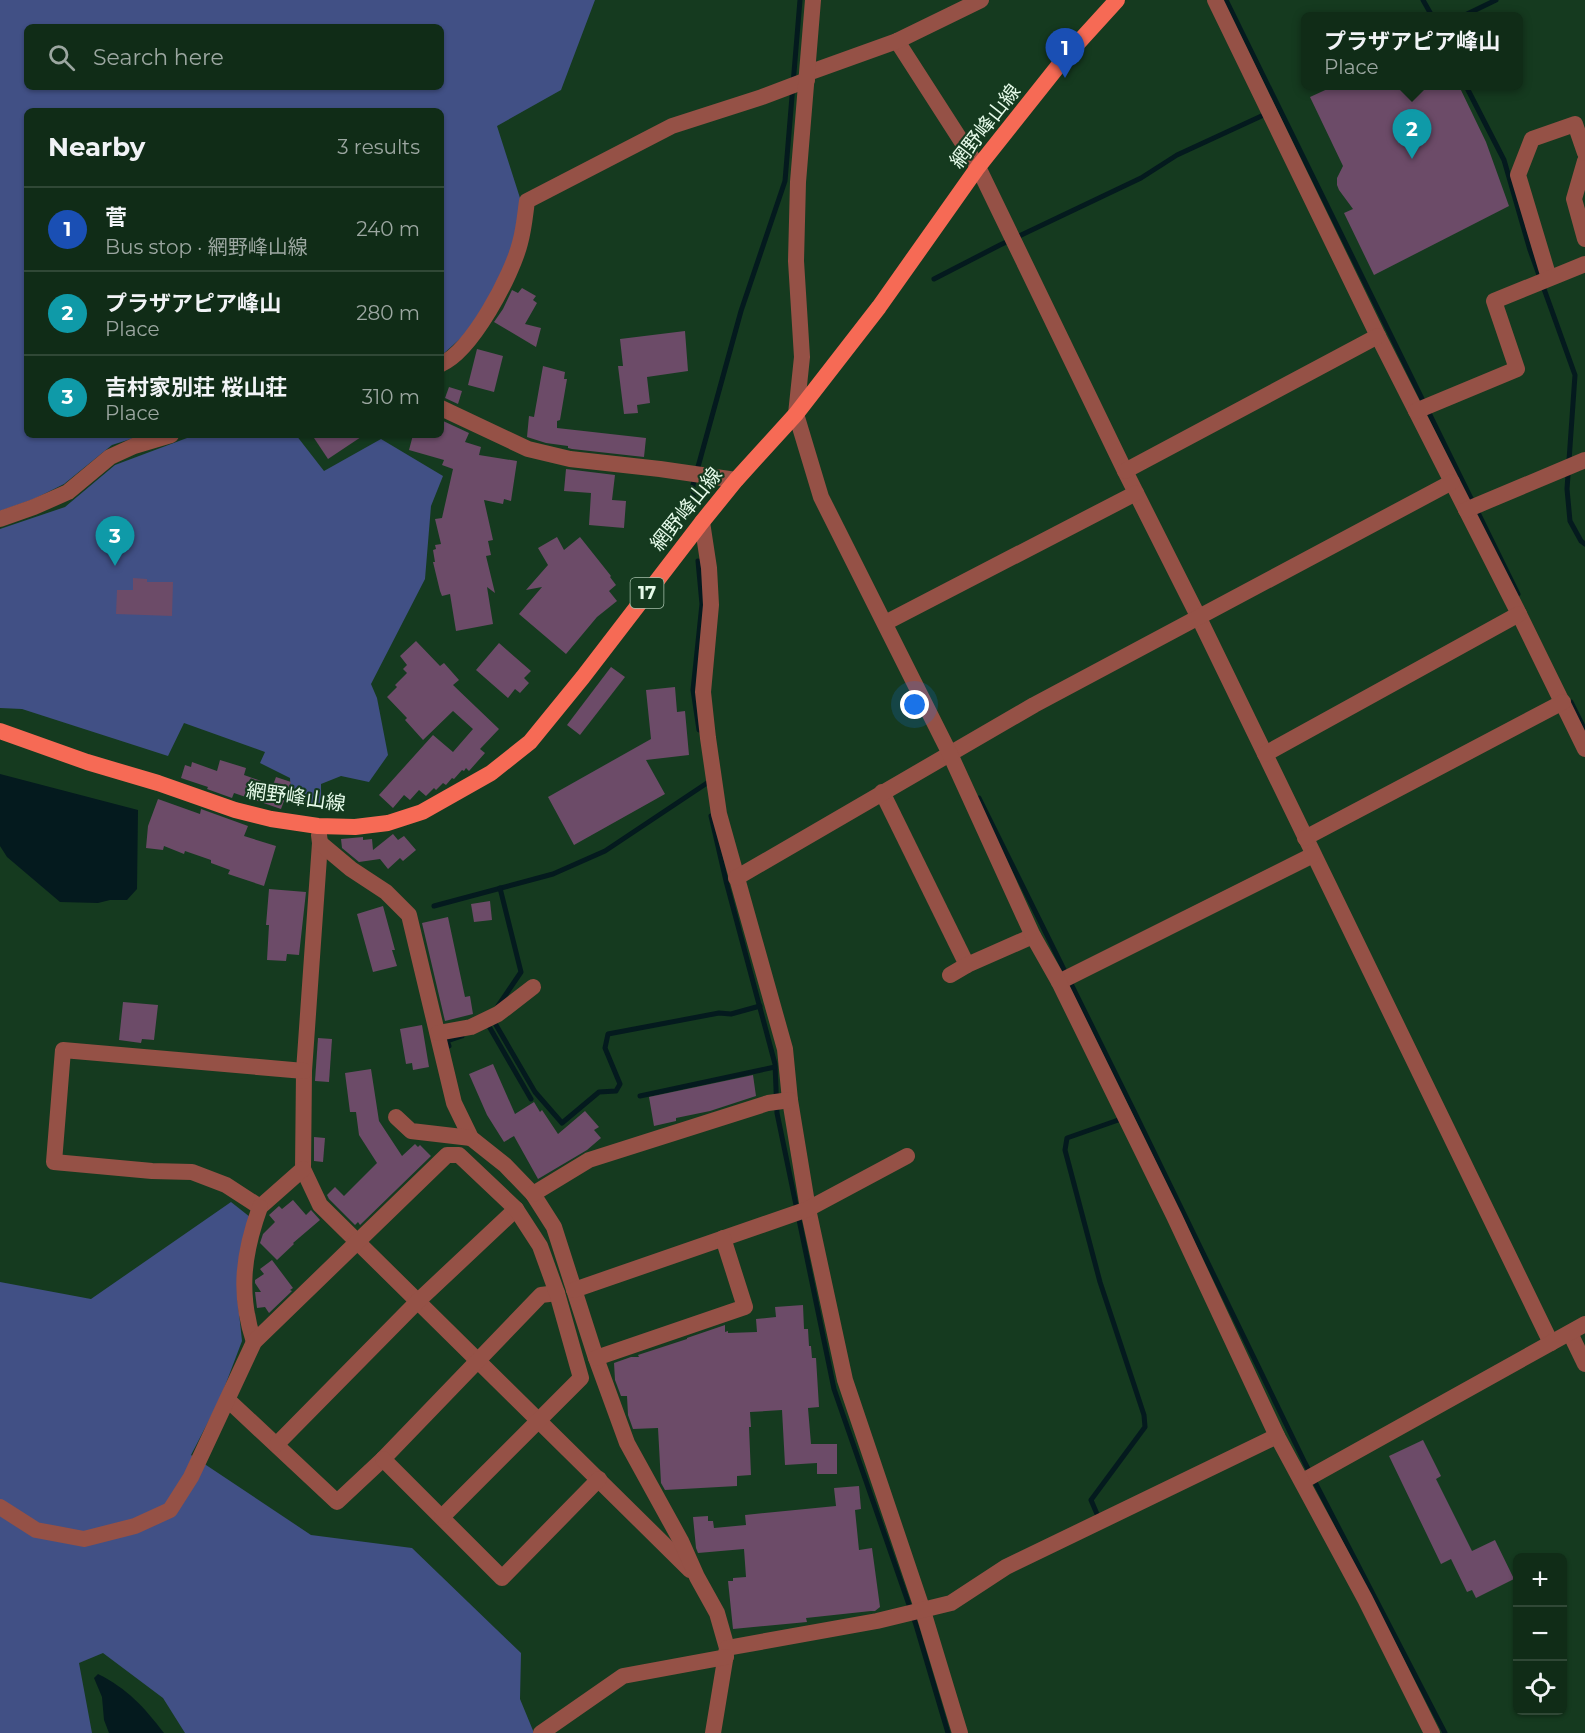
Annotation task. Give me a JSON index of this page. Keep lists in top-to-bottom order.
{
  "streets": {
    "main road": ["網野峰山線", "17"]
  },
  "page": {
    "popup": ["プラザアピア峰山", "Place"],
    "search": "Search here",
    "pins": ["1", "2", "3"],
    "heading": ["Nearby", "3 results"],
    "list": [
      {
        "mark": "1",
        "name": "菅",
        "note": "Bus stop · 網野峰山線",
        "value": "240 m"
      },
      {
        "mark": "2",
        "name": "プラザアピア峰山",
        "note": "Place",
        "value": "280 m"
      },
      {
        "mark": "3",
        "name": "吉村家別荘 桜山荘",
        "note": "Place",
        "value": "310 m"
      }
    ],
    "map_buttons": ["+", "−"]
  }
}
